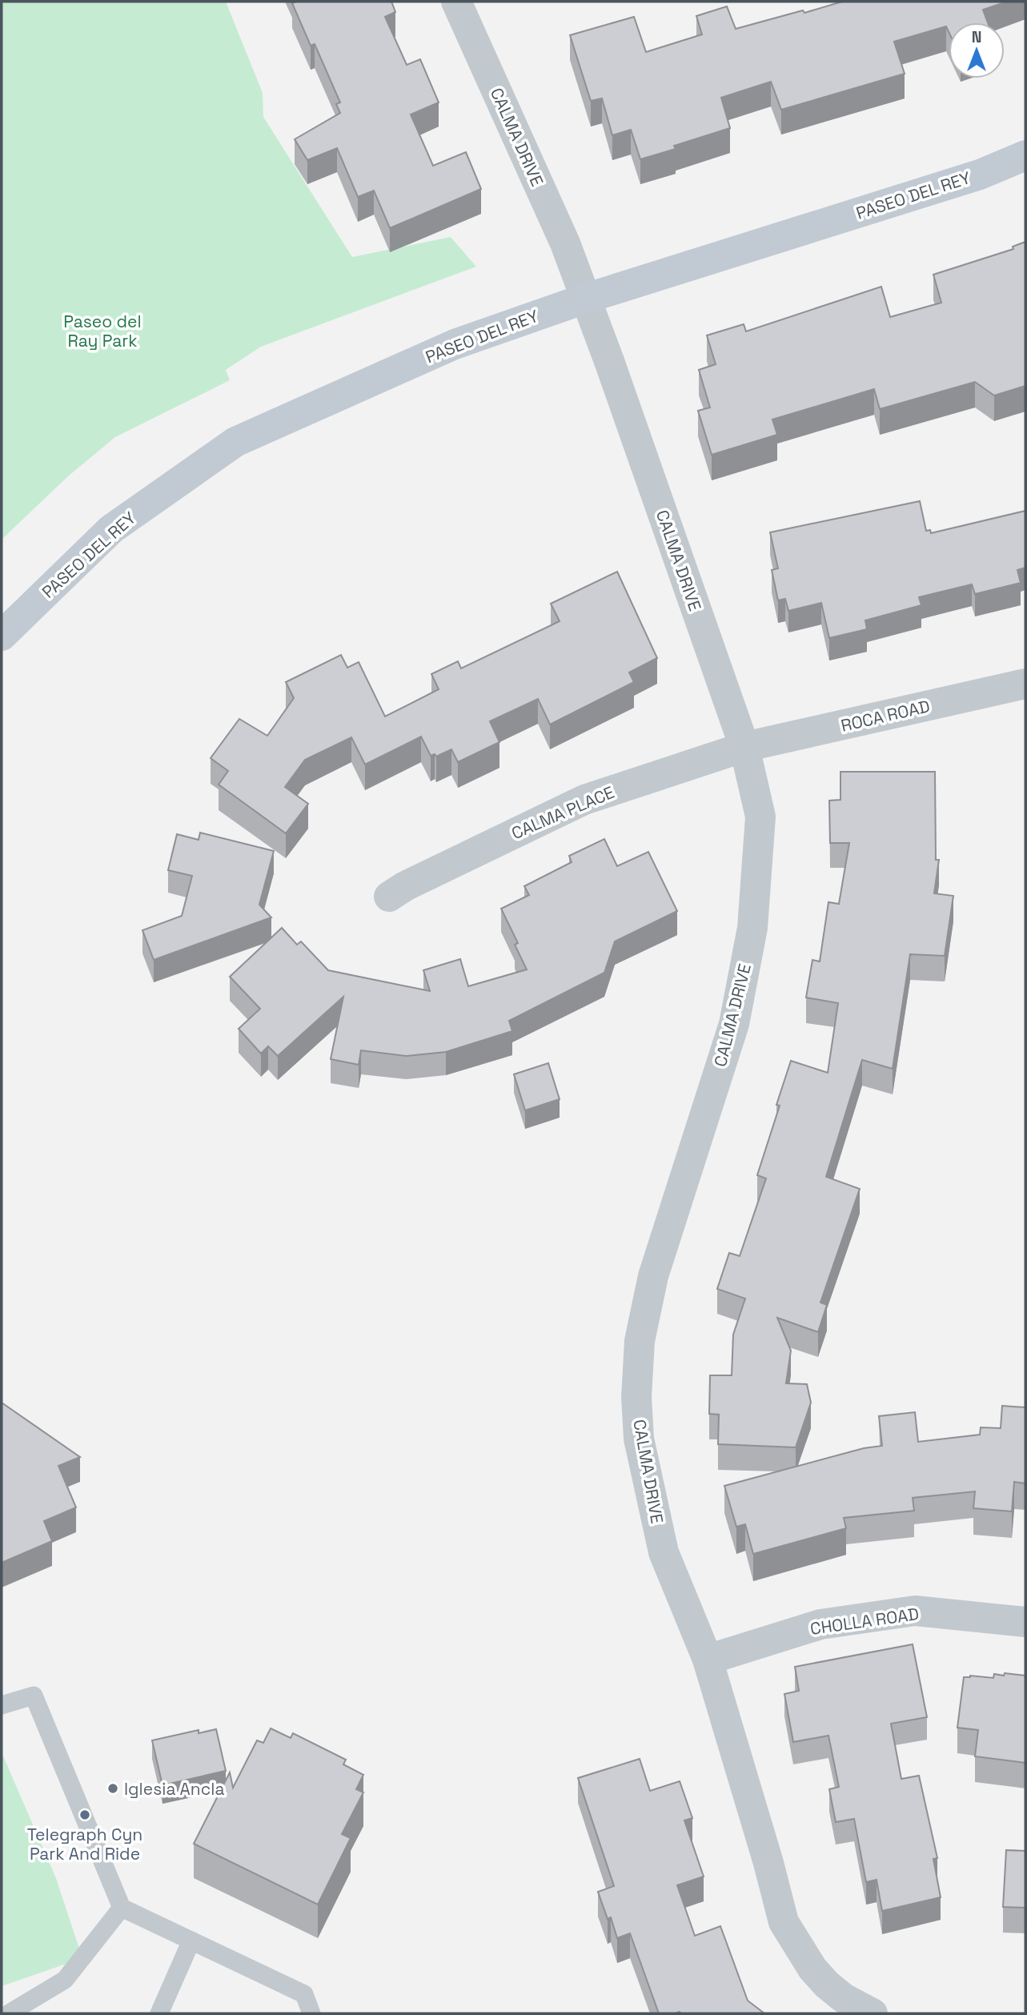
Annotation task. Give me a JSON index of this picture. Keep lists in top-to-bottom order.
{
  "streets": {
    "main road": ["PASEO DEL REY"],
    "street": [
      "CALMA DRIVE",
      "ROCA ROAD",
      "CALMA PLACE",
      "CHOLLA ROAD"
    ]
  },
  "crossings": [
    ["CALMA DRIVE", "PASEO DEL REY"],
    ["CALMA DRIVE", "ROCA ROAD"],
    ["CALMA DRIVE", "CALMA PLACE"],
    ["CALMA DRIVE", "CHOLLA ROAD"],
    ["ROCA ROAD", "CALMA PLACE"]
  ],
  "parks": ["Paseo del Ray Park"],
  "places": ["Iglesia Ancla", "Telegraph Cyn Park And Ride"],
  "north": "top"
}
